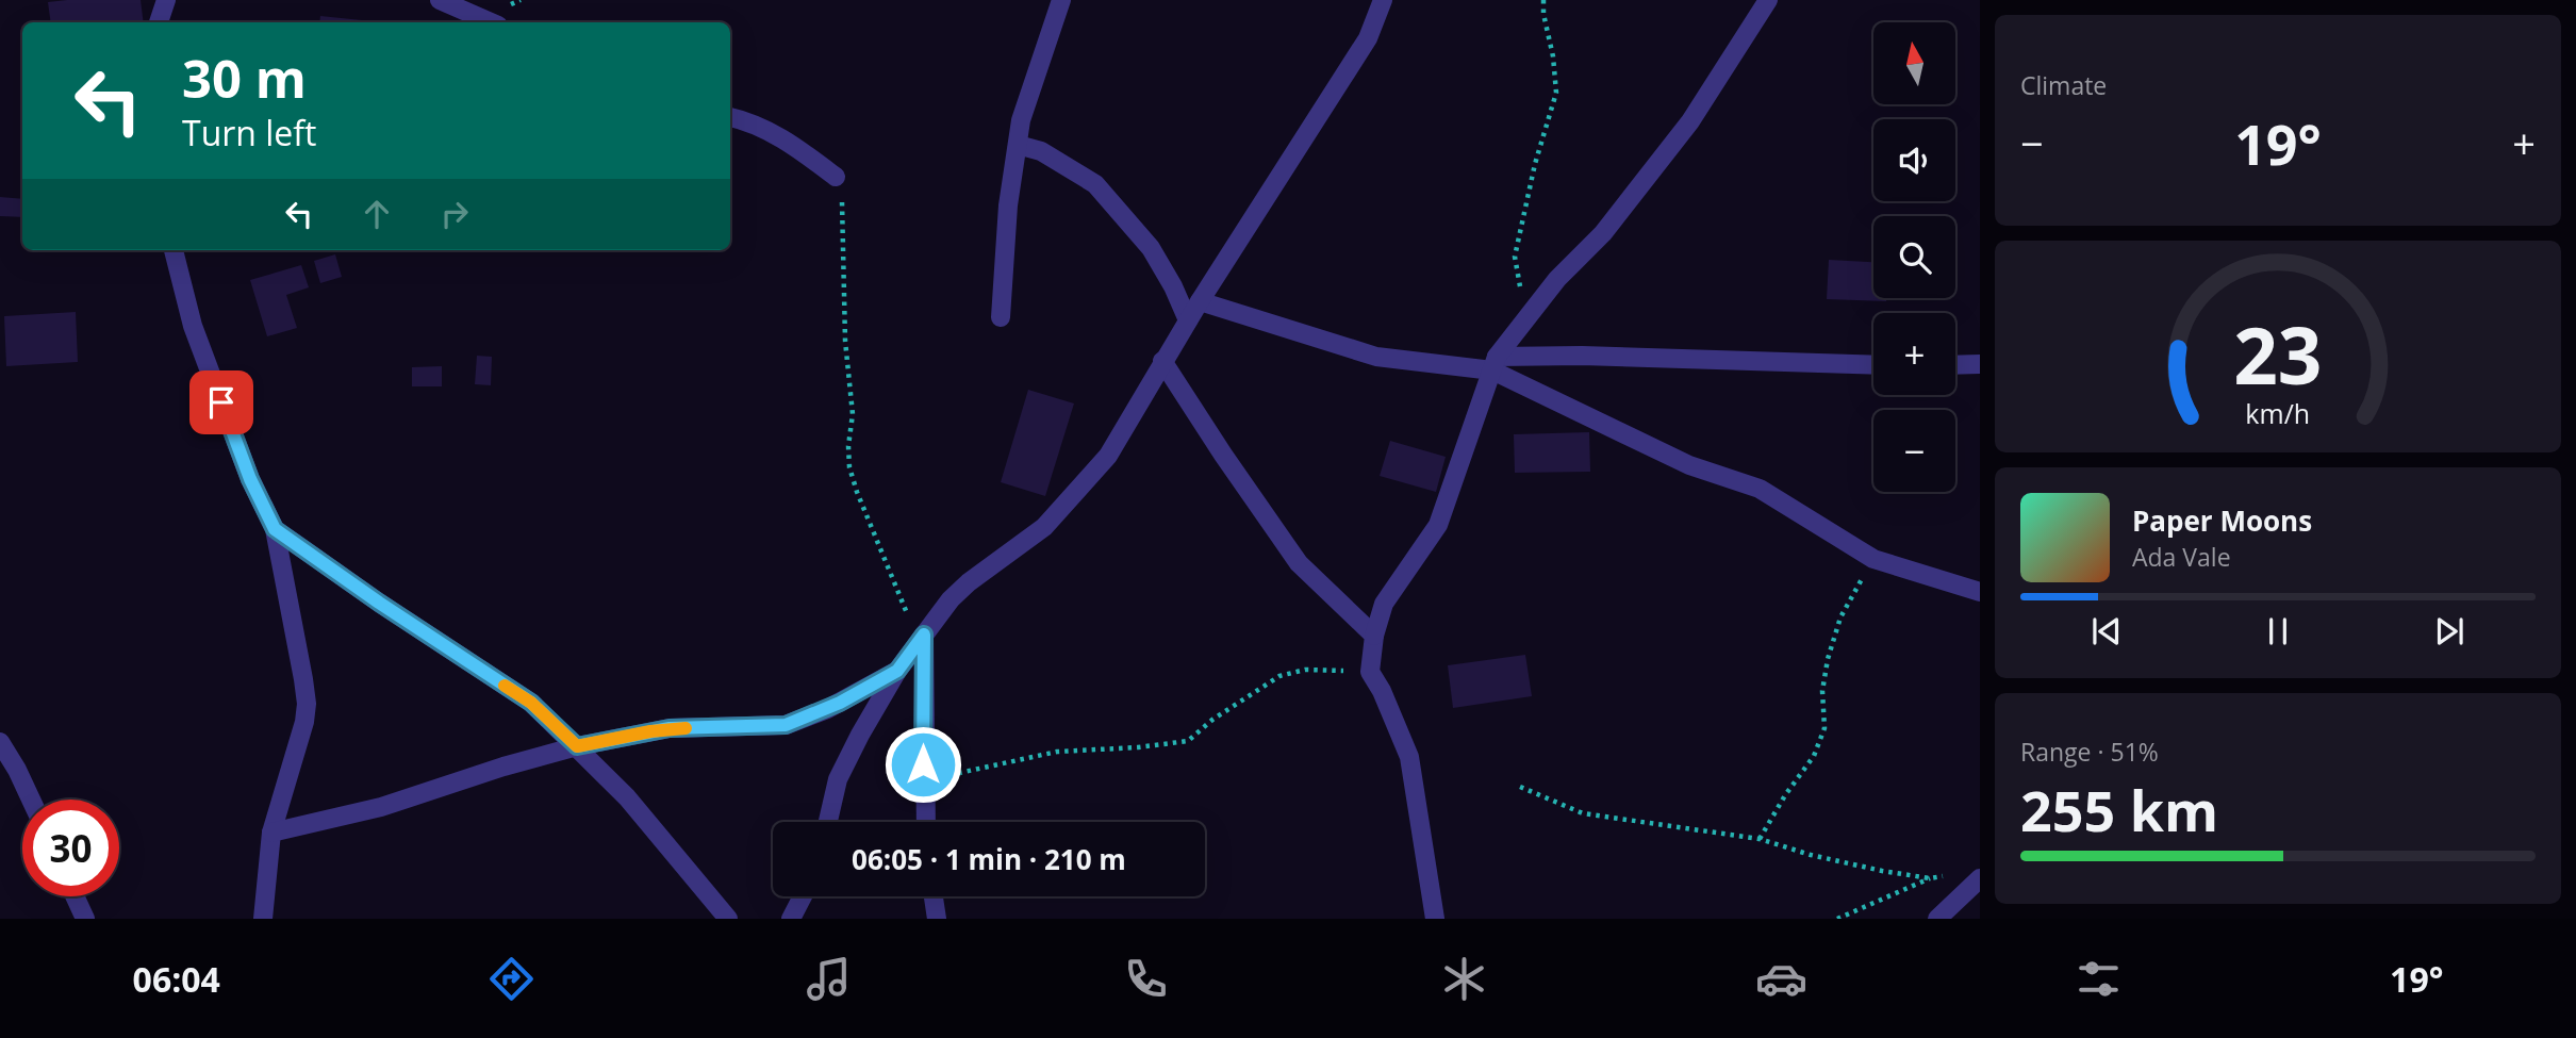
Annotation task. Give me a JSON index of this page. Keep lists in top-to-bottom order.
{
  "north": "top",
  "page": {
    "tile": [
      "Climate",
      ["Range · 51%", "255 km"]
    ],
    "map_buttons": ["+", "−"],
    "turn": ["30 m", "Turn left"],
    "heat": ["−", "19°", "+"],
    "song": ["Paper Moons", "Ada Vale"],
    "limit": "30",
    "trip": "06:05 · 1 min · 210 m",
    "tabs": ["06:04", "19°"],
    "gauge": ["23", "km/h"]
  }
}
